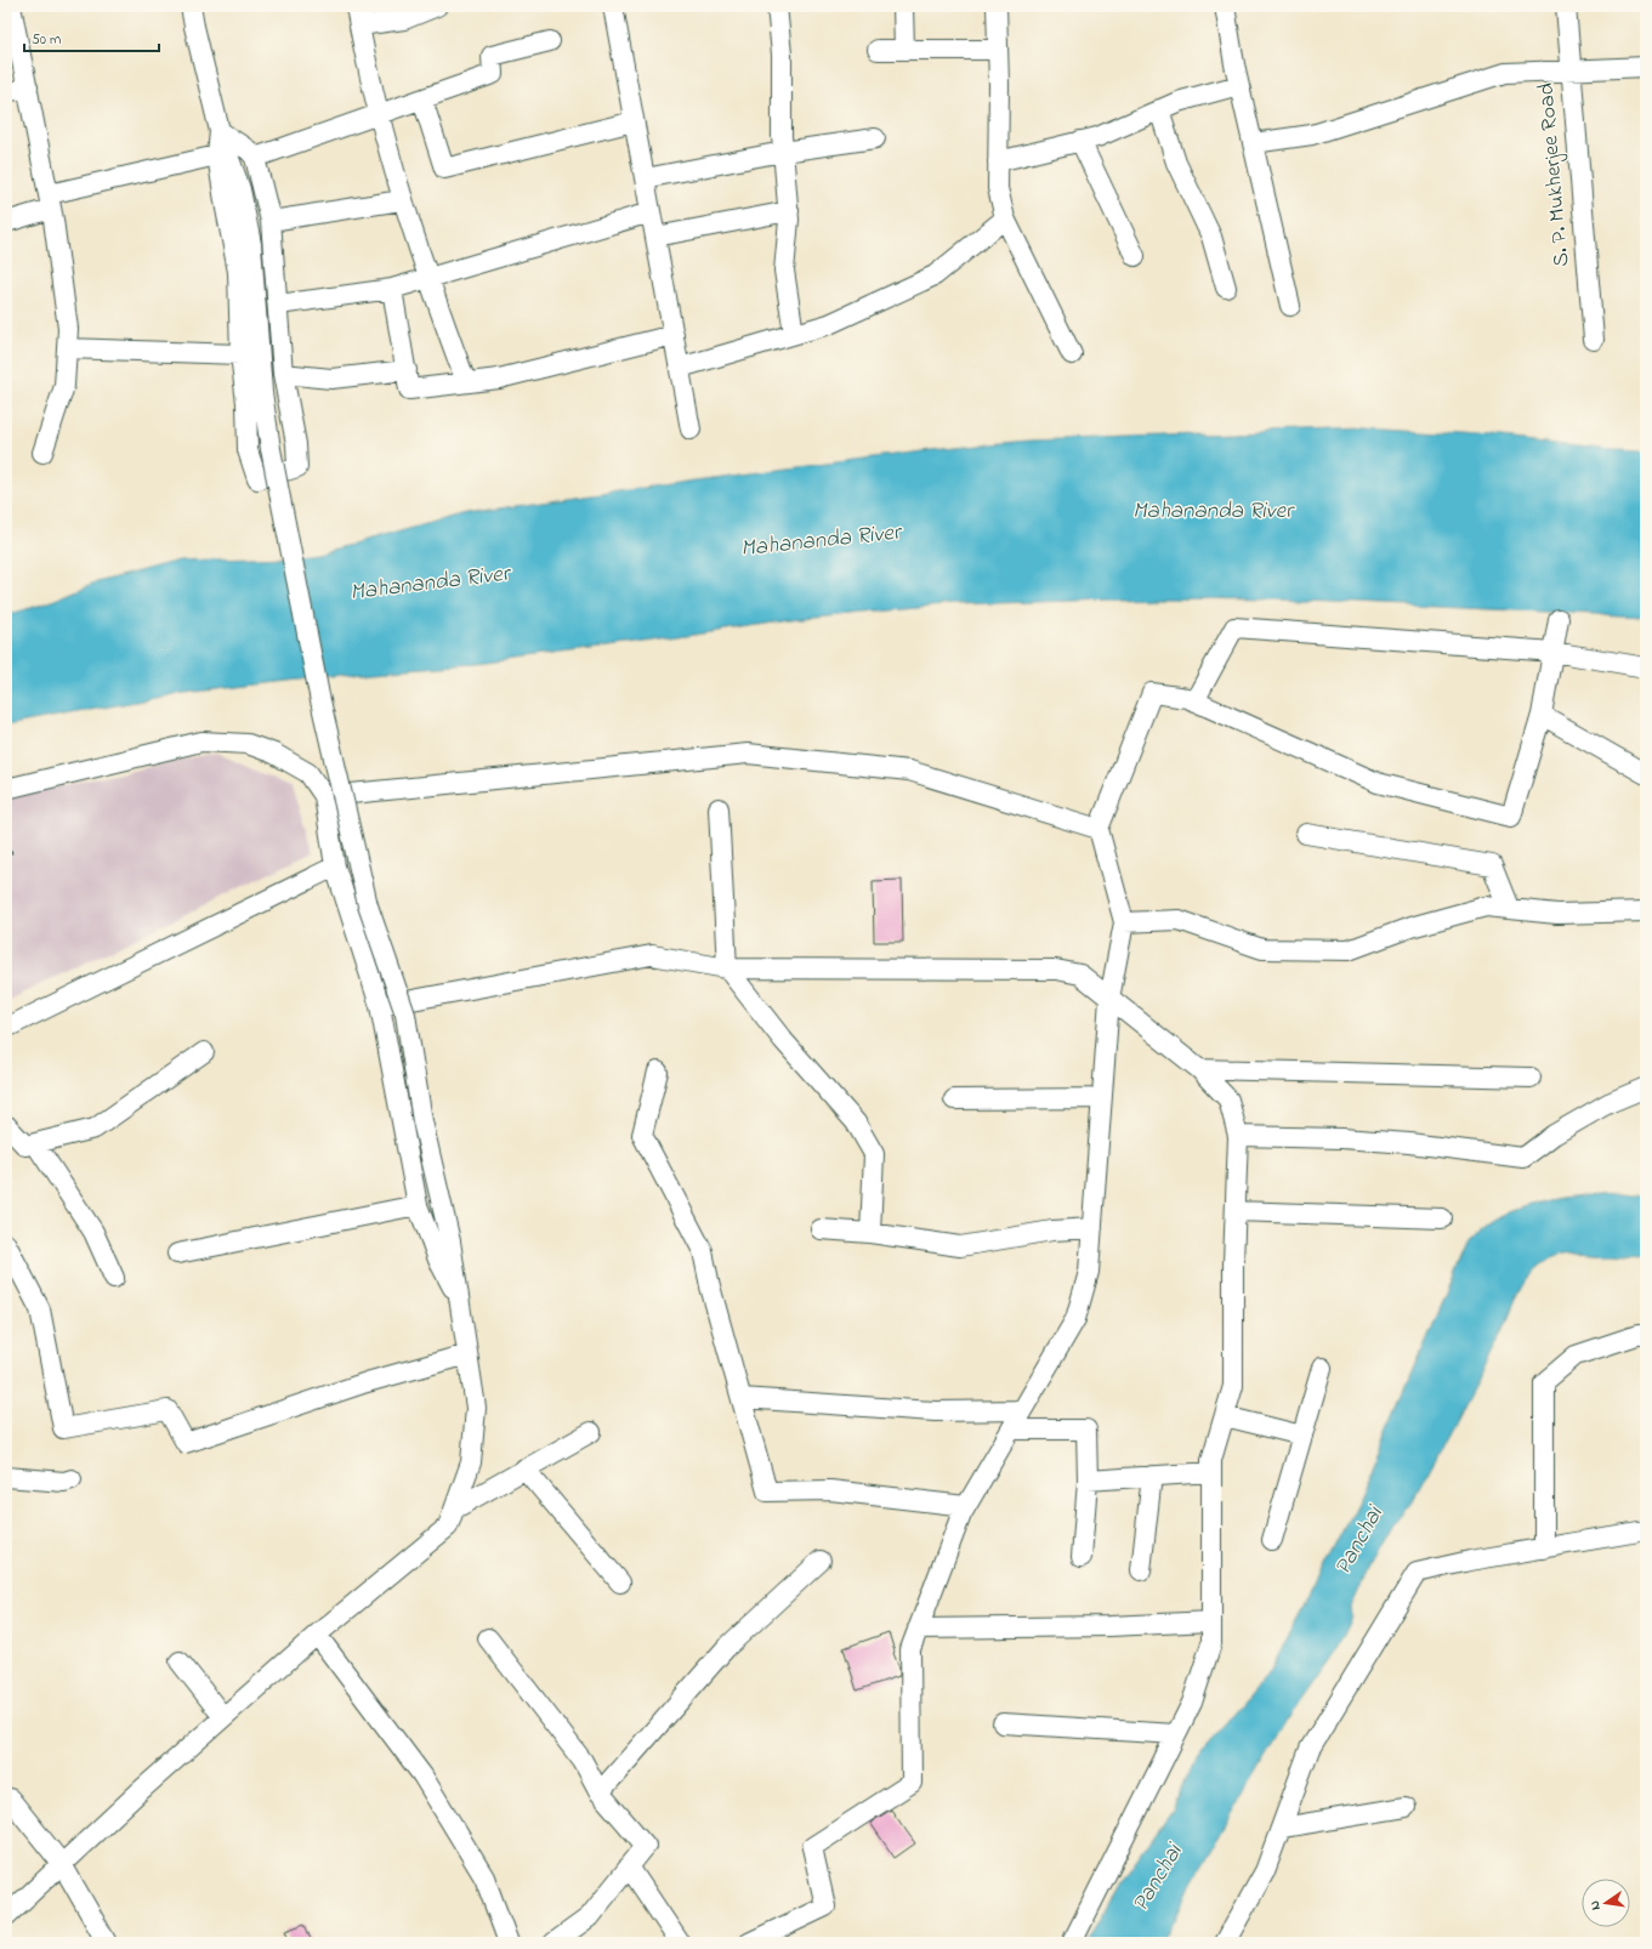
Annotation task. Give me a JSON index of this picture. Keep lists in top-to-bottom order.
{
  "streets": {
    "street": ["S. P. Mukherjee Road"]
  },
  "water": ["Mahananda River", "Panchai"],
  "scale_bar": "50 m",
  "north": "left"
}
